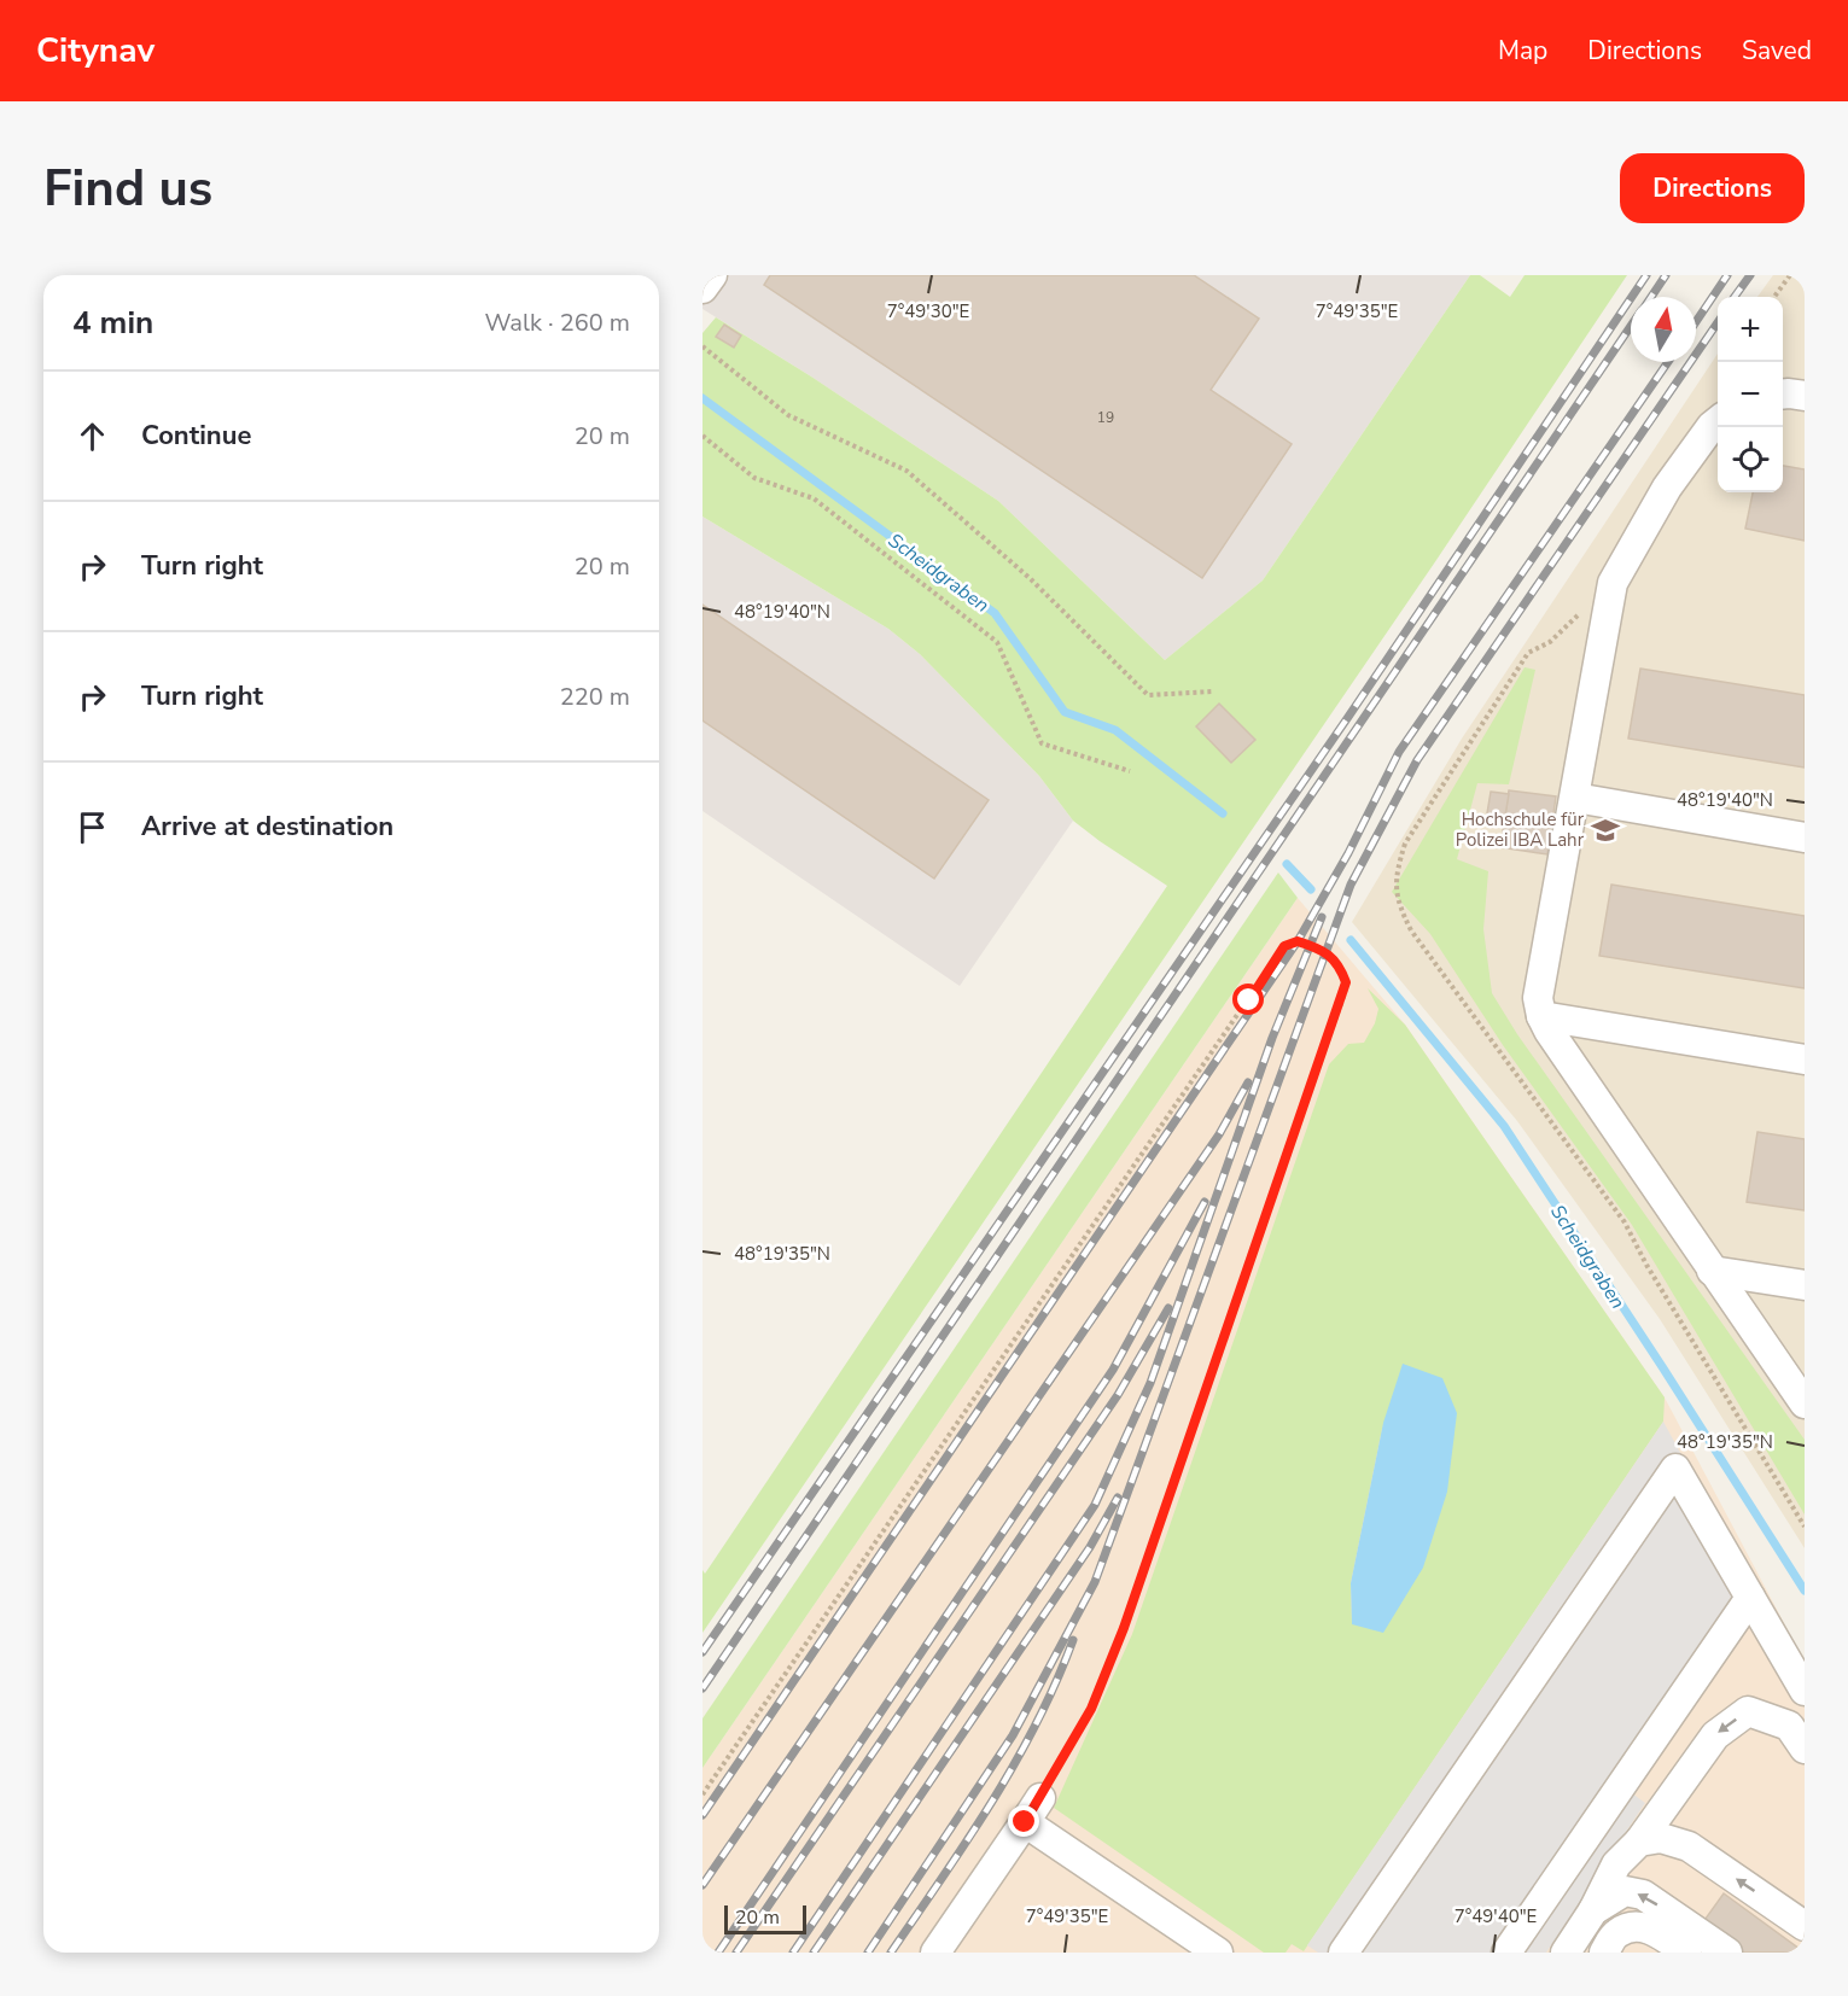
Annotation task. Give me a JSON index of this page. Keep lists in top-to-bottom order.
{
  "water": ["Scheidgraben"],
  "places": {
    "school or university": ["Hochschule für Polizei IBA Lahr"]
  },
  "house_numbers": ["19"],
  "scale_bar": "20 m",
  "north": "top",
  "page": {
    "header": "Citynav",
    "nav": ["Map", "Directions", "Saved"],
    "buttons": "Directions",
    "title": "Find us",
    "heading": ["4 min", "Walk · 260 m"],
    "map_buttons": ["+", "−"],
    "list": [
      ["Continue", "20 m"],
      ["Turn right", "20 m"],
      ["Turn right", "220 m"],
      "Arrive at destination"
    ],
    "scale": "20 m"
  },
  "coordinates": [
    "7°49'35\"E",
    "7°49'30\"E",
    "48°19'40\"N",
    "48°19'35\"N",
    "7°49'40\"E"
  ]
}
